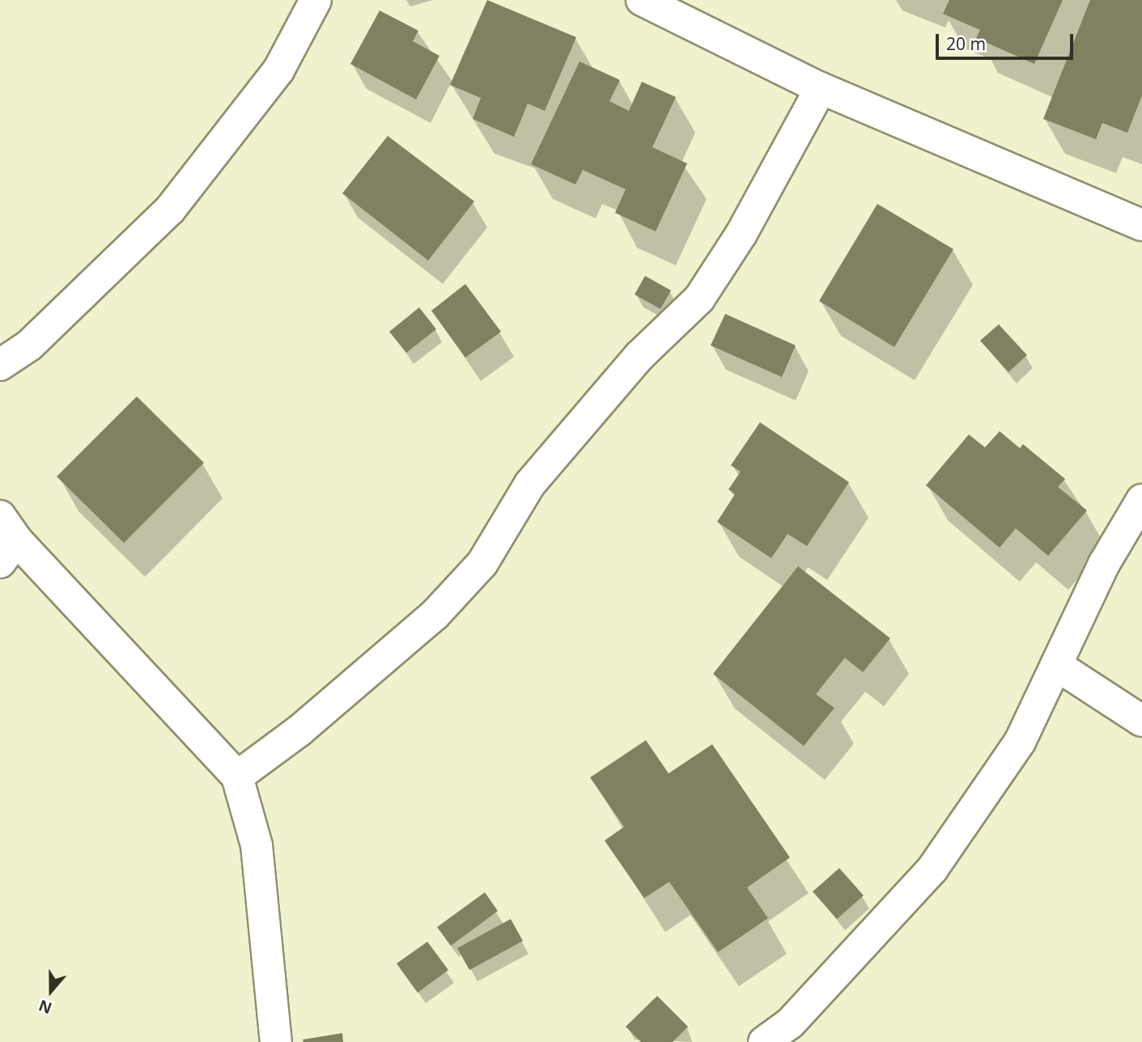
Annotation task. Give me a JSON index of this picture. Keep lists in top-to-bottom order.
{
  "scale_bar": "20 m",
  "north": "bottom"
}
